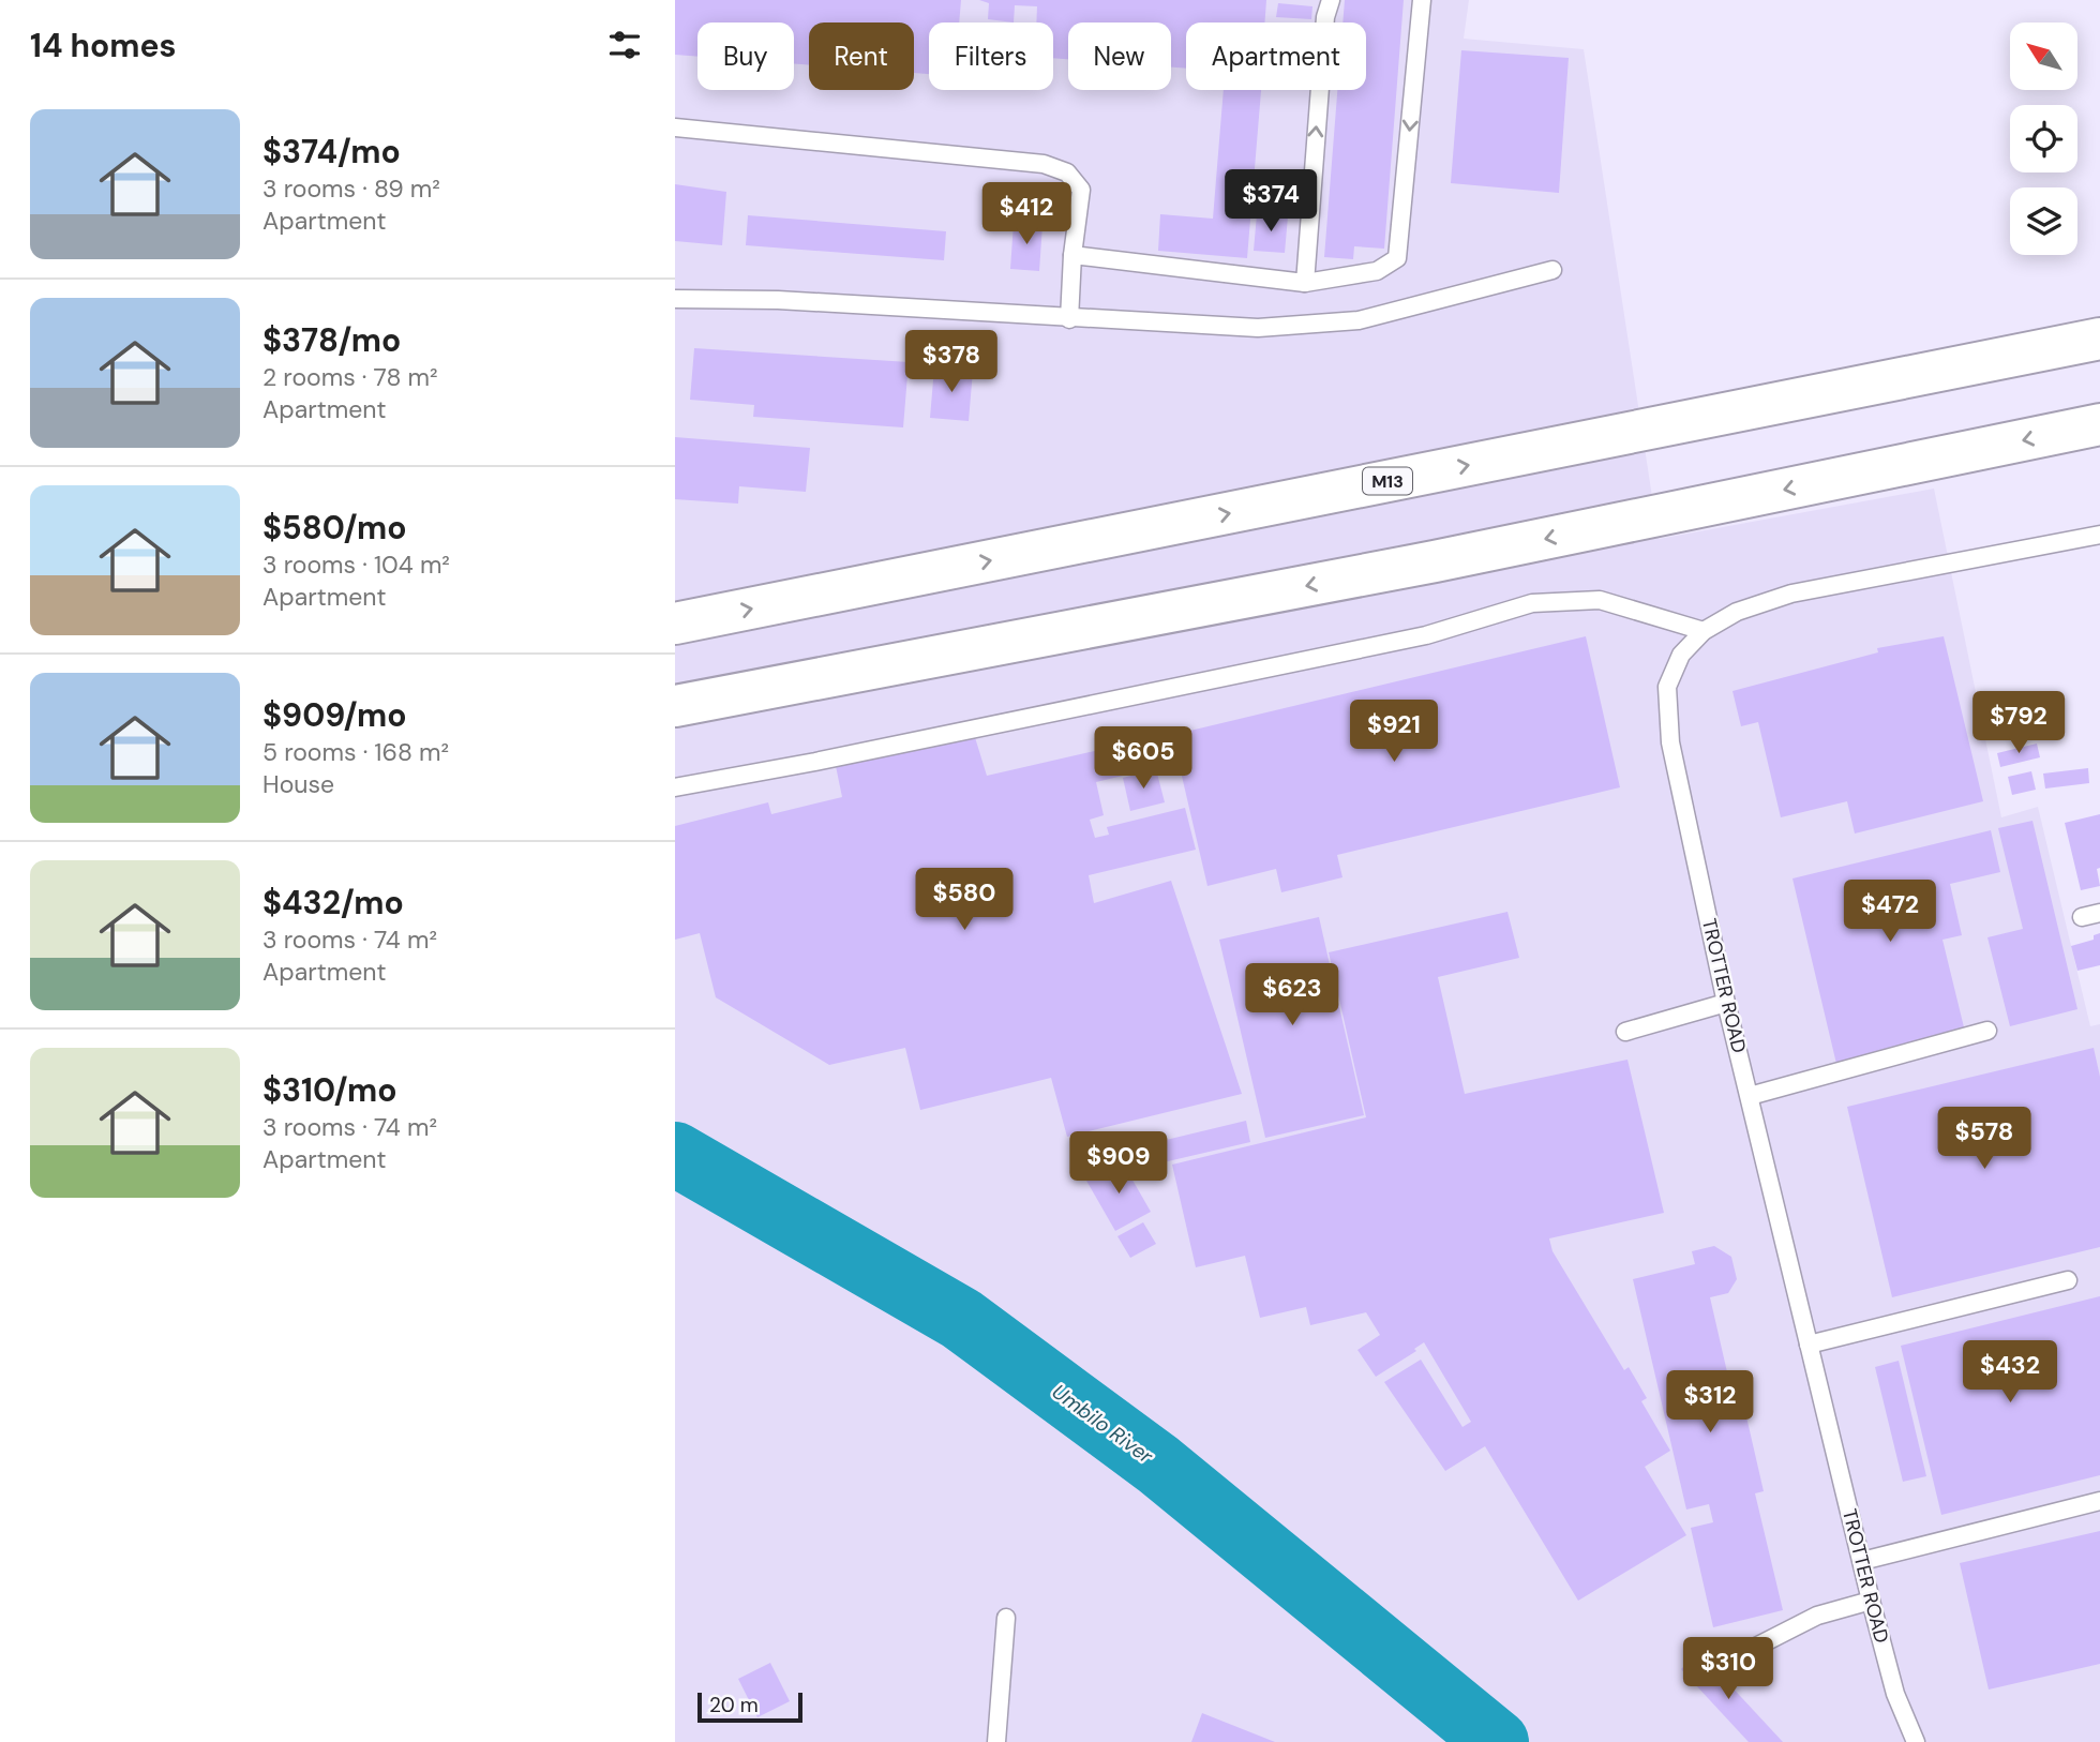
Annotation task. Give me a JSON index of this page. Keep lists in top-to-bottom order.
{
  "streets": {
    "highway": ["M13"],
    "lane": ["TROTTER ROAD"]
  },
  "water": ["Umbilo River"],
  "scale_bar": "20 m",
  "north": "top left",
  "page": {
    "heading": "14 homes",
    "chip": [
      "Buy",
      "Rent",
      "Filters",
      "New",
      "Apartment"
    ],
    "list": [
      {
        "name": "$374/mo",
        "note": "3 rooms · 89 m² · Apartment"
      },
      {
        "name": "$378/mo",
        "note": "2 rooms · 78 m² · Apartment"
      },
      {
        "name": "$580/mo",
        "note": "3 rooms · 104 m² · Apartment"
      },
      {
        "name": "$909/mo",
        "note": "5 rooms · 168 m² · House"
      },
      {
        "name": "$432/mo",
        "note": "3 rooms · 74 m² · Apartment"
      },
      {
        "name": "$310/mo",
        "note": "3 rooms · 74 m² · Apartment"
      }
    ],
    "price": [
      "$374",
      "$412",
      "$378",
      "$792",
      "$921",
      "$605",
      "$580",
      "$472",
      "$623",
      "$578",
      "$909",
      "$432",
      "$312",
      "$310"
    ],
    "scale": "20 m"
  }
}
